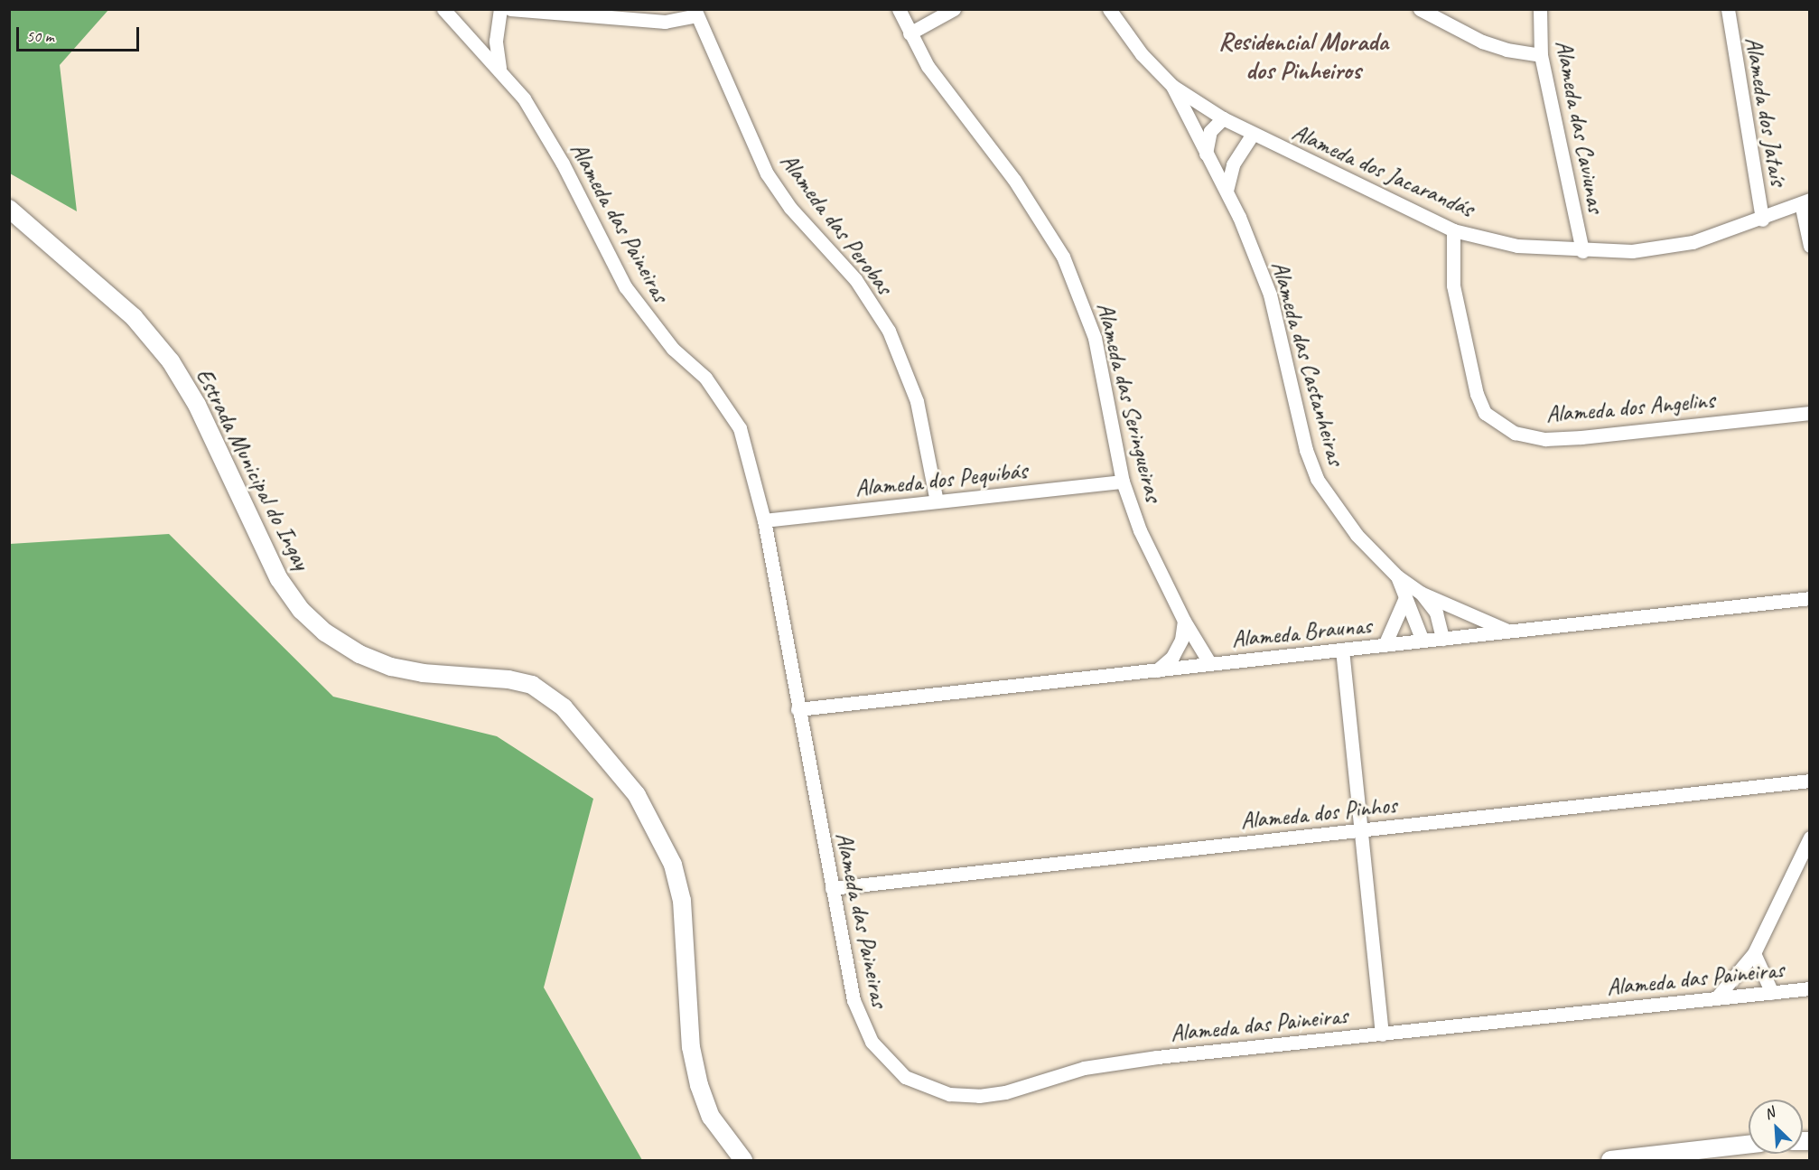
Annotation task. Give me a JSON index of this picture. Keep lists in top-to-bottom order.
{
  "streets": {
    "street": [
      "Alameda dos Jataís",
      "Alameda das Caviunas",
      "Alameda dos Jacarandás",
      "Alameda das Paineiras",
      "Alameda das Perobas",
      "Alameda das Castanheiras",
      "Alameda das Seringueiras",
      "Alameda dos Angelins",
      "Estrada Municipal do Ingay",
      "Alameda dos Pequibás",
      "Alameda Braunas",
      "Alameda dos Pinhos"
    ]
  },
  "crossings": [
    ["Alameda dos Jataís", "Alameda dos Jacarandás"],
    ["Alameda das Caviunas", "Alameda dos Jacarandás"],
    ["Alameda dos Jacarandás", "Alameda das Castanheiras"],
    ["Alameda dos Jacarandás", "Alameda dos Angelins"],
    ["Alameda das Paineiras", "Alameda dos Pequibás"],
    ["Alameda das Paineiras", "Alameda Braunas"],
    ["Alameda das Paineiras", "Alameda dos Pinhos"],
    ["Alameda das Perobas", "Alameda dos Pequibás"],
    ["Alameda das Castanheiras", "Alameda Braunas"],
    ["Alameda das Seringueiras", "Alameda dos Pequibás"],
    ["Alameda das Seringueiras", "Alameda Braunas"]
  ],
  "districts": ["Residencial Morada dos Pinheiros"],
  "scale_bar": "50 m",
  "north": "top left"
}
